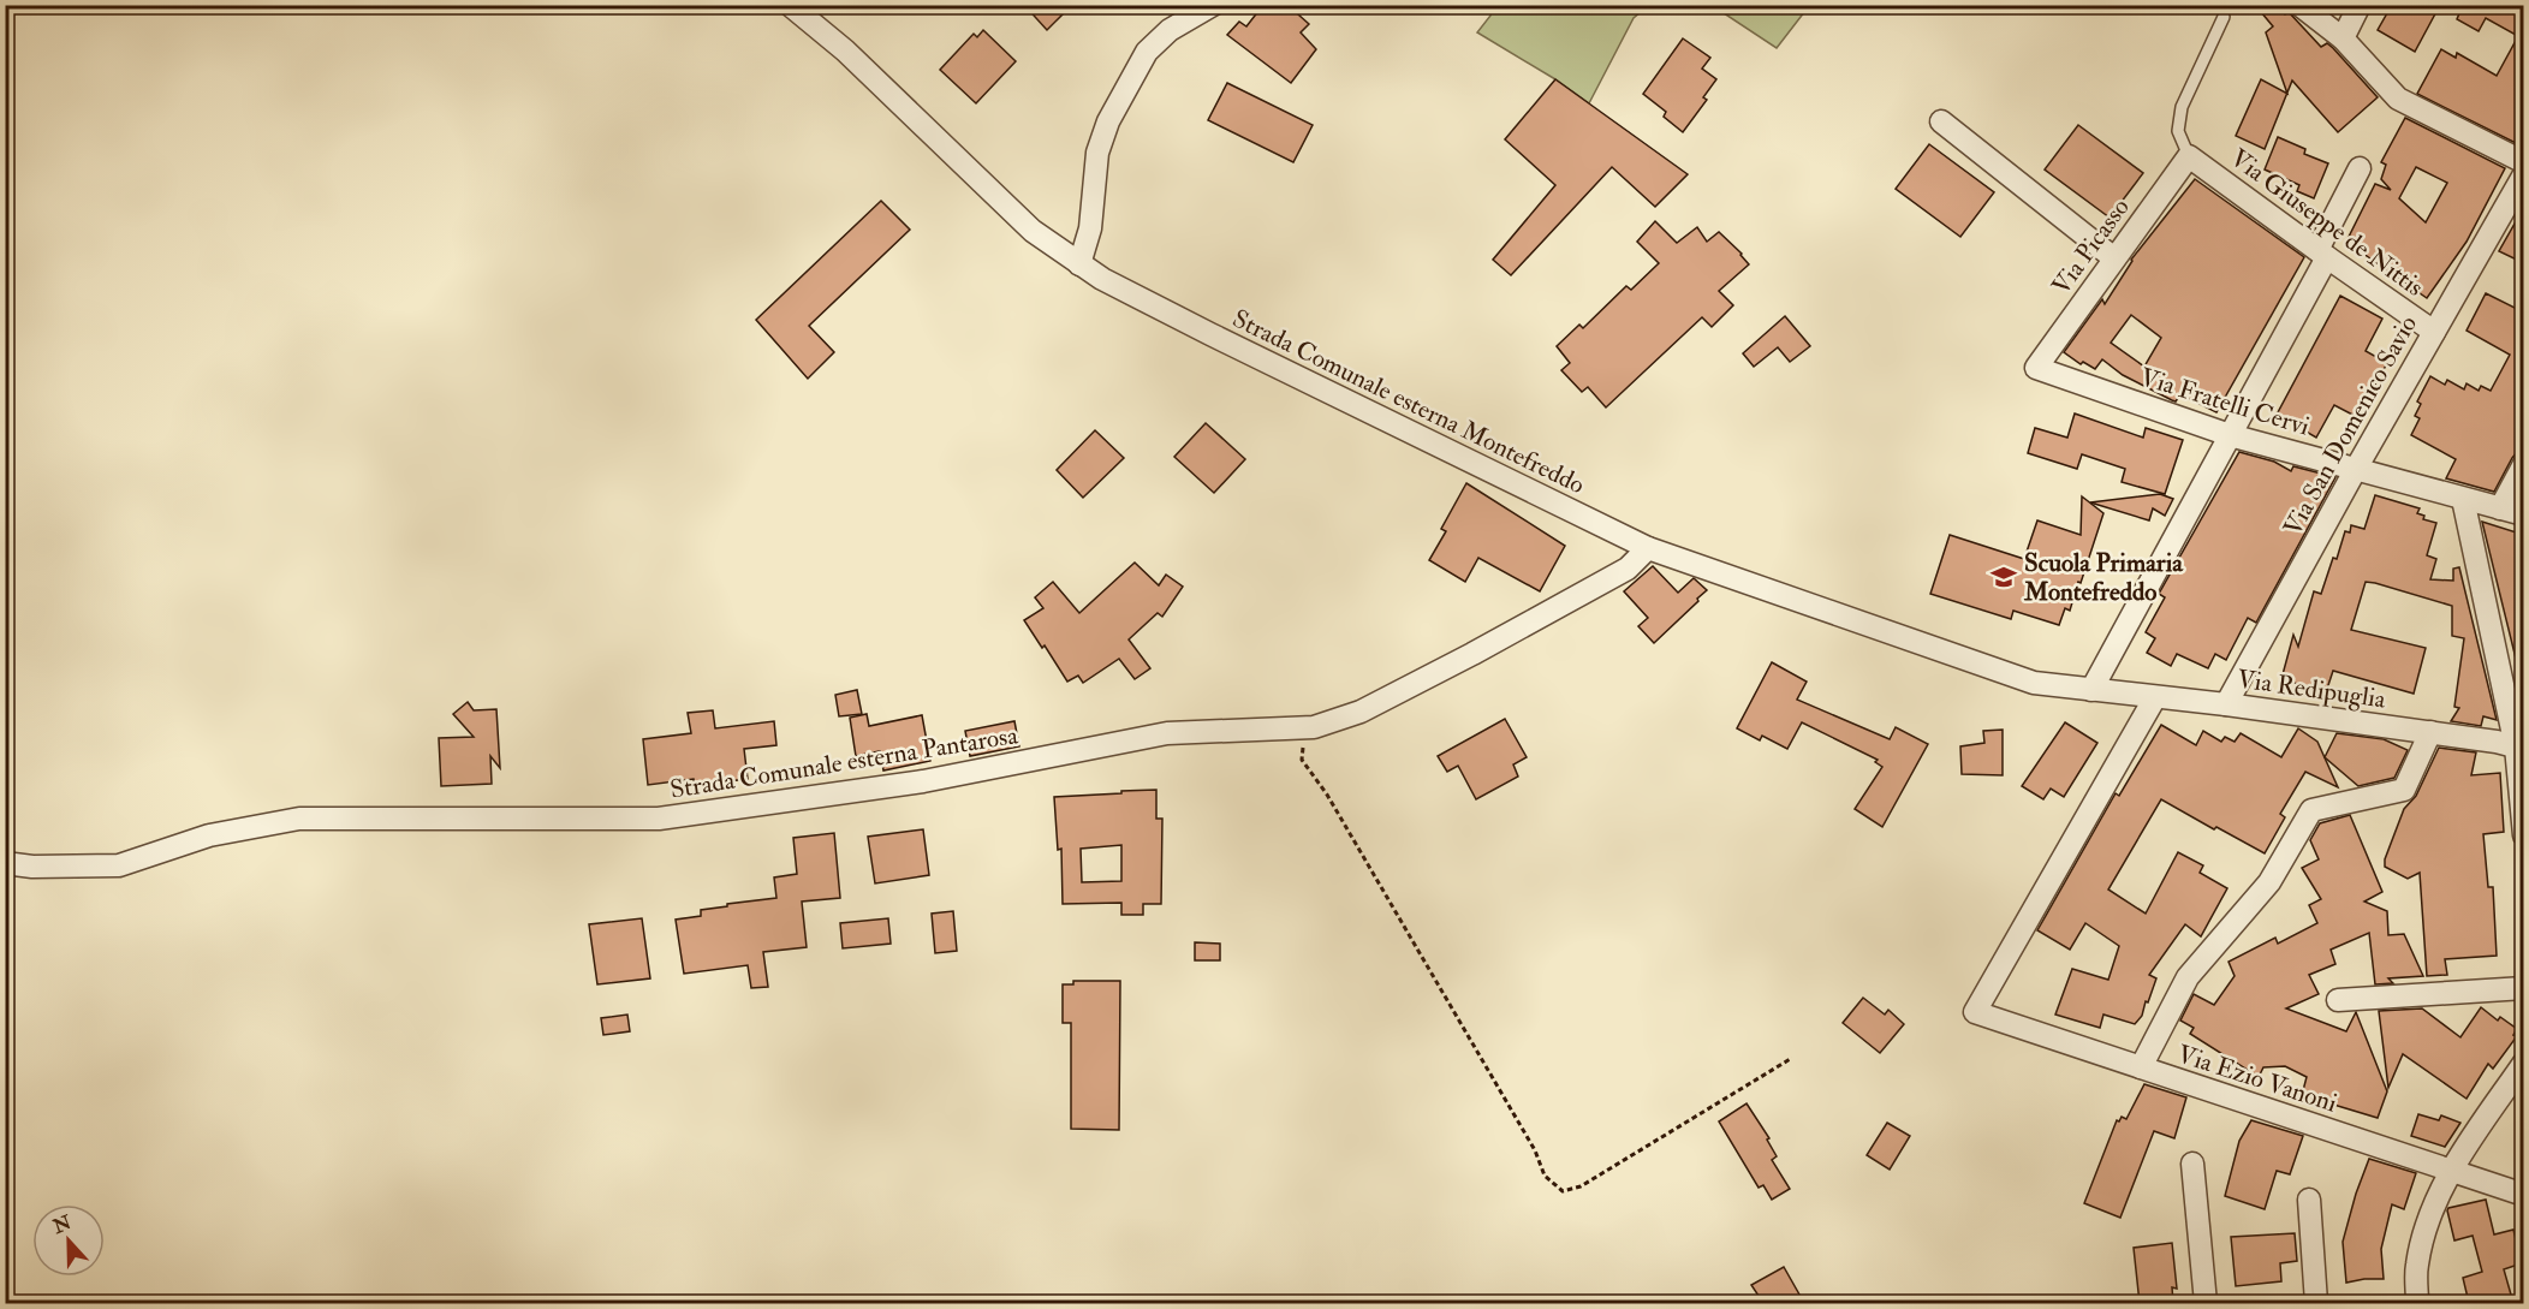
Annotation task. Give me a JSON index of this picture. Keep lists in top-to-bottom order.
{
  "streets": {
    "street": [
      "Via Giuseppe de Nittis",
      "Via Picasso",
      "Strada Comunale esterna Montefreddo",
      "Via Fratelli Cervi",
      "Via San Domenico Savio",
      "Via Redipuglia",
      "Strada Comunale esterna Pantarosa",
      "Via Ezio Vanoni"
    ]
  },
  "crossings": [
    ["Via Giuseppe de Nittis", "Via Picasso"],
    ["Via Giuseppe de Nittis", "Via San Domenico Savio"],
    ["Via Picasso", "Via Fratelli Cervi"],
    ["Strada Comunale esterna Montefreddo", "Via Redipuglia"],
    ["Strada Comunale esterna Montefreddo", "Strada Comunale esterna Pantarosa"],
    ["Via Fratelli Cervi", "Via San Domenico Savio"],
    ["Via San Domenico Savio", "Via Redipuglia"],
    ["Via Redipuglia", "Via Ezio Vanoni"]
  ],
  "places": {
    "school or university": ["Scuola Primaria Montefreddo"]
  },
  "north": "top"
}
